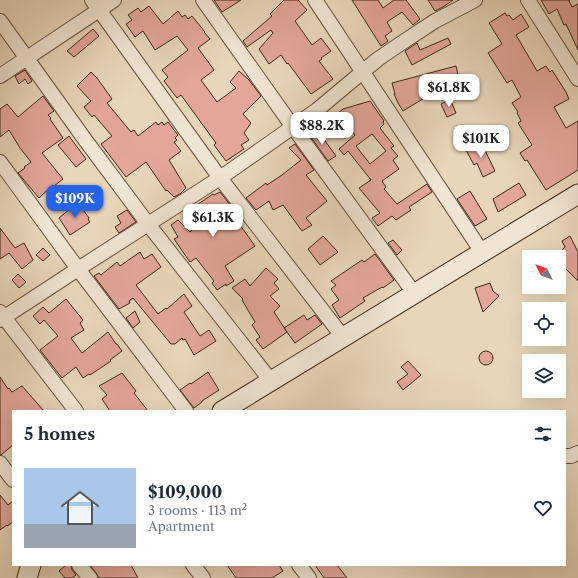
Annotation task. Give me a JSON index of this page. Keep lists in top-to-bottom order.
{
  "north": "top left",
  "page": {
    "price": [
      "$61.8K",
      "$88.2K",
      "$101K",
      "$109K",
      "$61.3K"
    ],
    "heading": "5 homes",
    "list": [
      {
        "name": "$109,000",
        "note": "3 rooms · 113 m² · Apartment"
      }
    ]
  }
}
